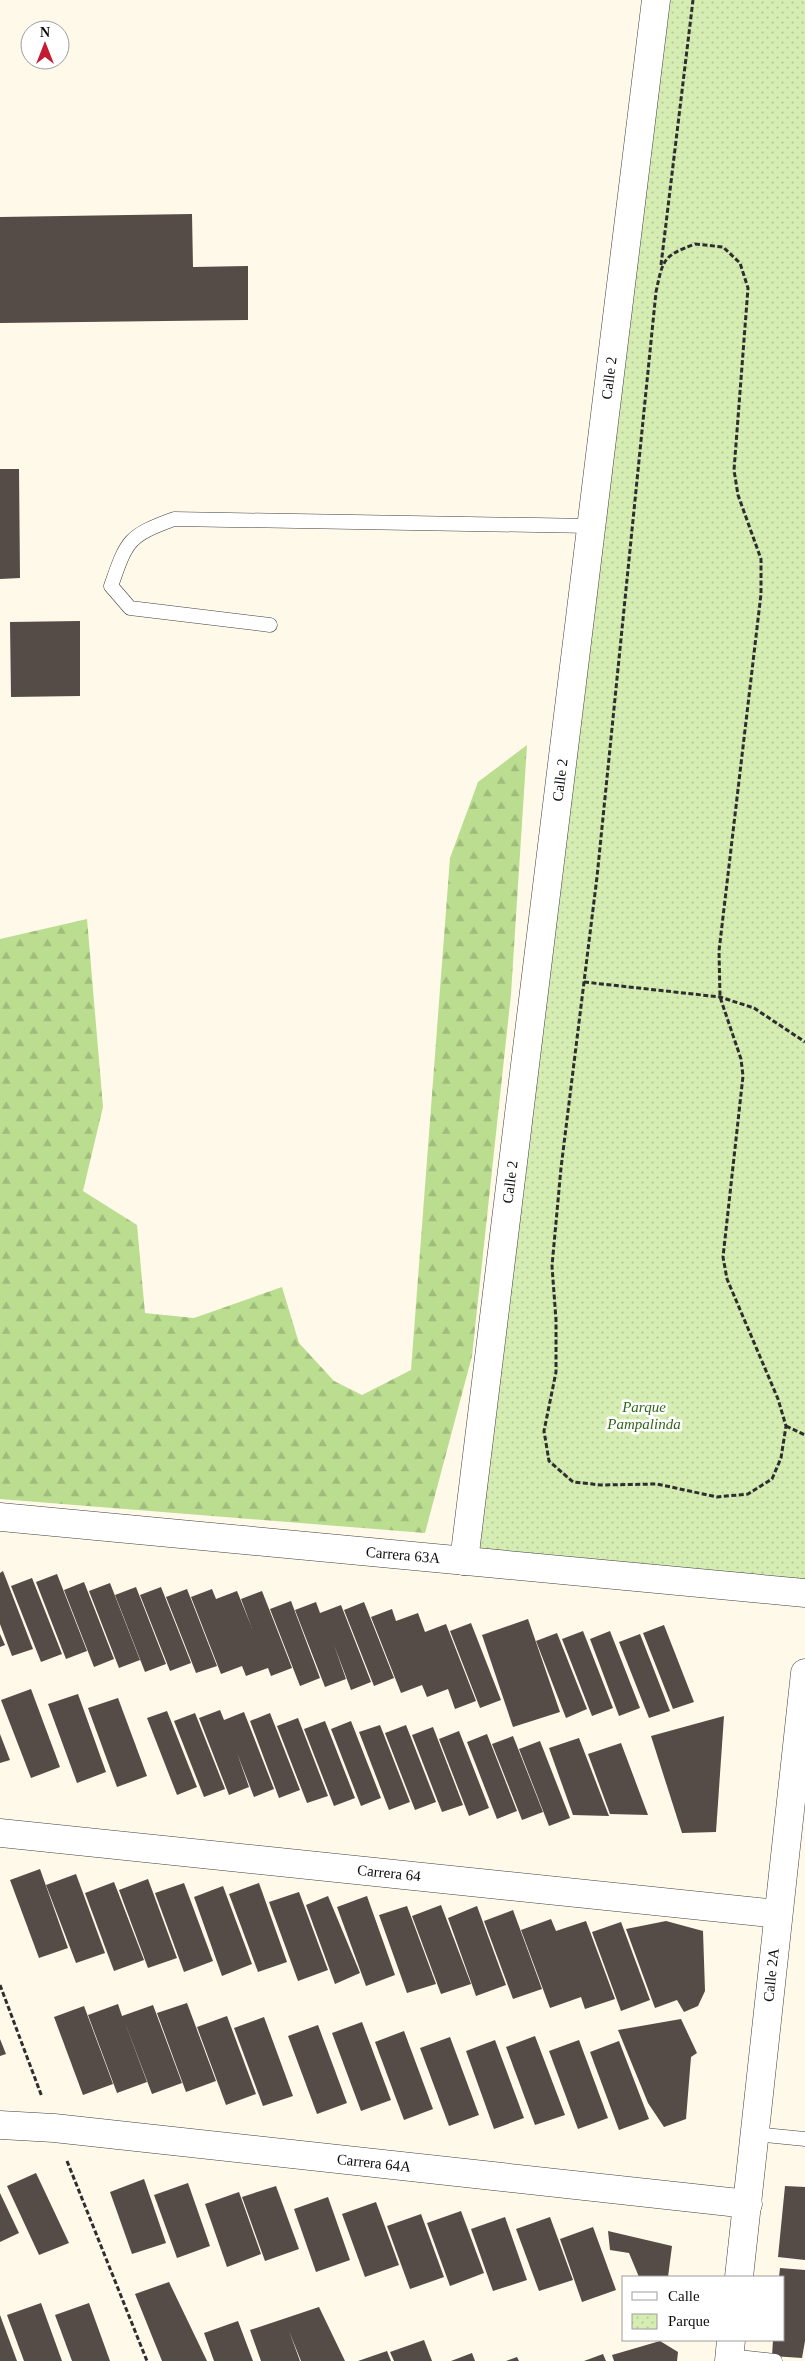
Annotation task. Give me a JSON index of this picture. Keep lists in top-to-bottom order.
{
  "streets": {
    "street": [
      "Calle 2",
      "Carrera 63A",
      "Carrera 64",
      "Calle 2A",
      "Carrera 64A"
    ]
  },
  "crossings": [
    ["Calle 2", "Carrera 63A"],
    ["Carrera 64", "Calle 2A"],
    ["Calle 2A", "Carrera 64A"]
  ],
  "parks": ["Parque Pampalinda"],
  "legend": ["Calle", "Parque"],
  "north": "top"
}
